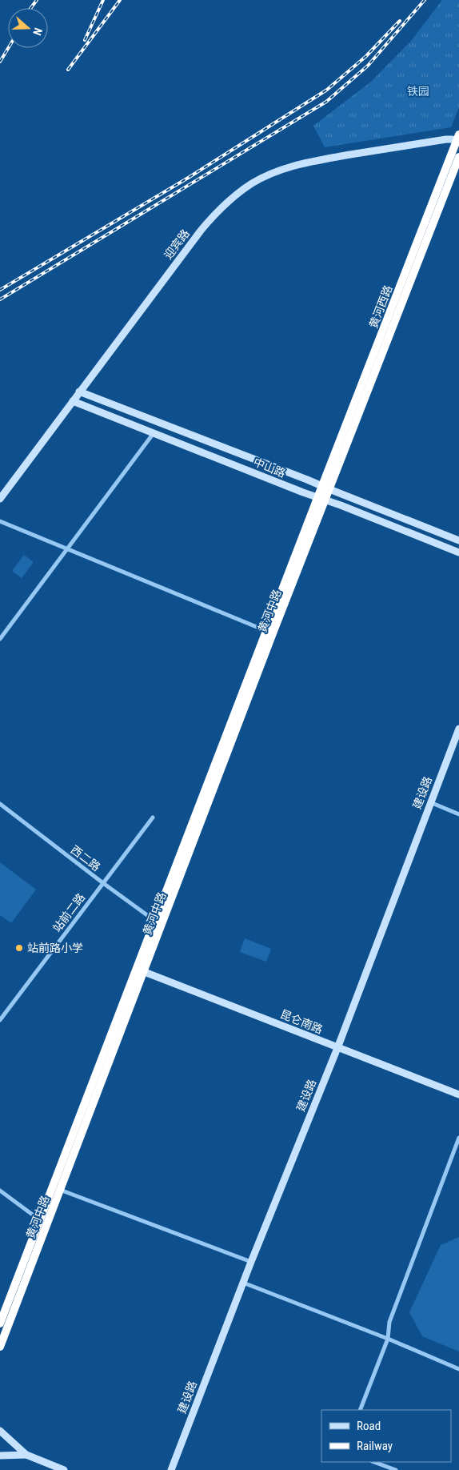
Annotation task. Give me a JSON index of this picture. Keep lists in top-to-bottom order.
{
  "streets": {
    "highway": ["黄河西路", "黄河中路"],
    "main road": [
      "迎宾路",
      "中山路",
      "建设路",
      "昆仑南路"
    ],
    "street": ["西二路", "站前二路"]
  },
  "crossings": [
    ["迎宾路", "黄河西路"],
    ["迎宾路", "中山路"],
    ["黄河西路", "中山路"],
    ["黄河西路", "黄河中路"],
    ["中山路", "黄河中路"],
    ["黄河中路", "西二路"],
    ["黄河中路", "昆仑南路"],
    ["建设路", "昆仑南路"],
    ["西二路", "站前二路"]
  ],
  "parks": ["铁园"],
  "places": ["站前路小学"],
  "legend": ["Road", "Railway"],
  "north": "right"
}
